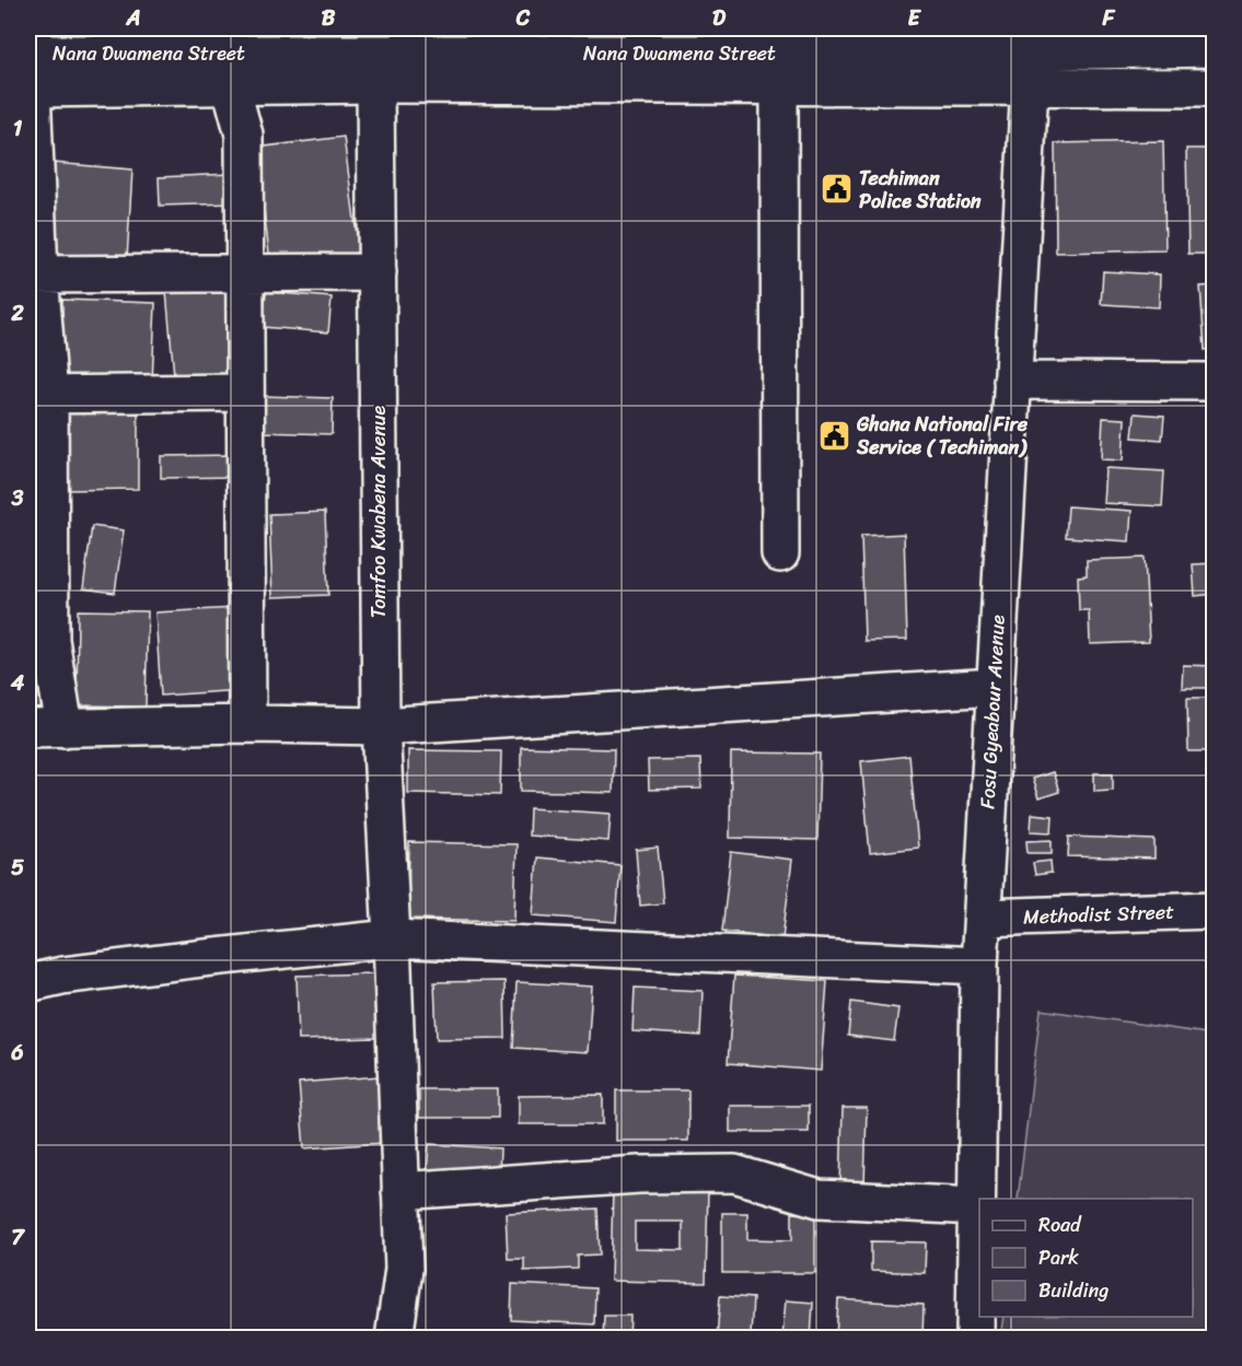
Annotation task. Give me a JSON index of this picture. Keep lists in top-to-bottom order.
{
  "streets": {
    "street": [
      "Nana Dwamena Street",
      "Tomfoo Kwabena Avenue",
      "Fosu Gyeabour Avenue",
      "Methodist Street"
    ]
  },
  "crossings": [
    ["Nana Dwamena Street", "Tomfoo Kwabena Avenue"],
    ["Nana Dwamena Street", "Fosu Gyeabour Avenue"],
    ["Fosu Gyeabour Avenue", "Methodist Street"]
  ],
  "places": {
    "public building": ["Techiman Police Station", "Ghana National Fire Service ( Techiman)"]
  },
  "legend": ["Road", "Park", "Building"],
  "grid": {
    "columns": [
      "A",
      "B",
      "C",
      "D",
      "E",
      "F"
    ],
    "rows": [
      "1",
      "2",
      "3",
      "4",
      "5",
      "6",
      "7"
    ]
  }
}
